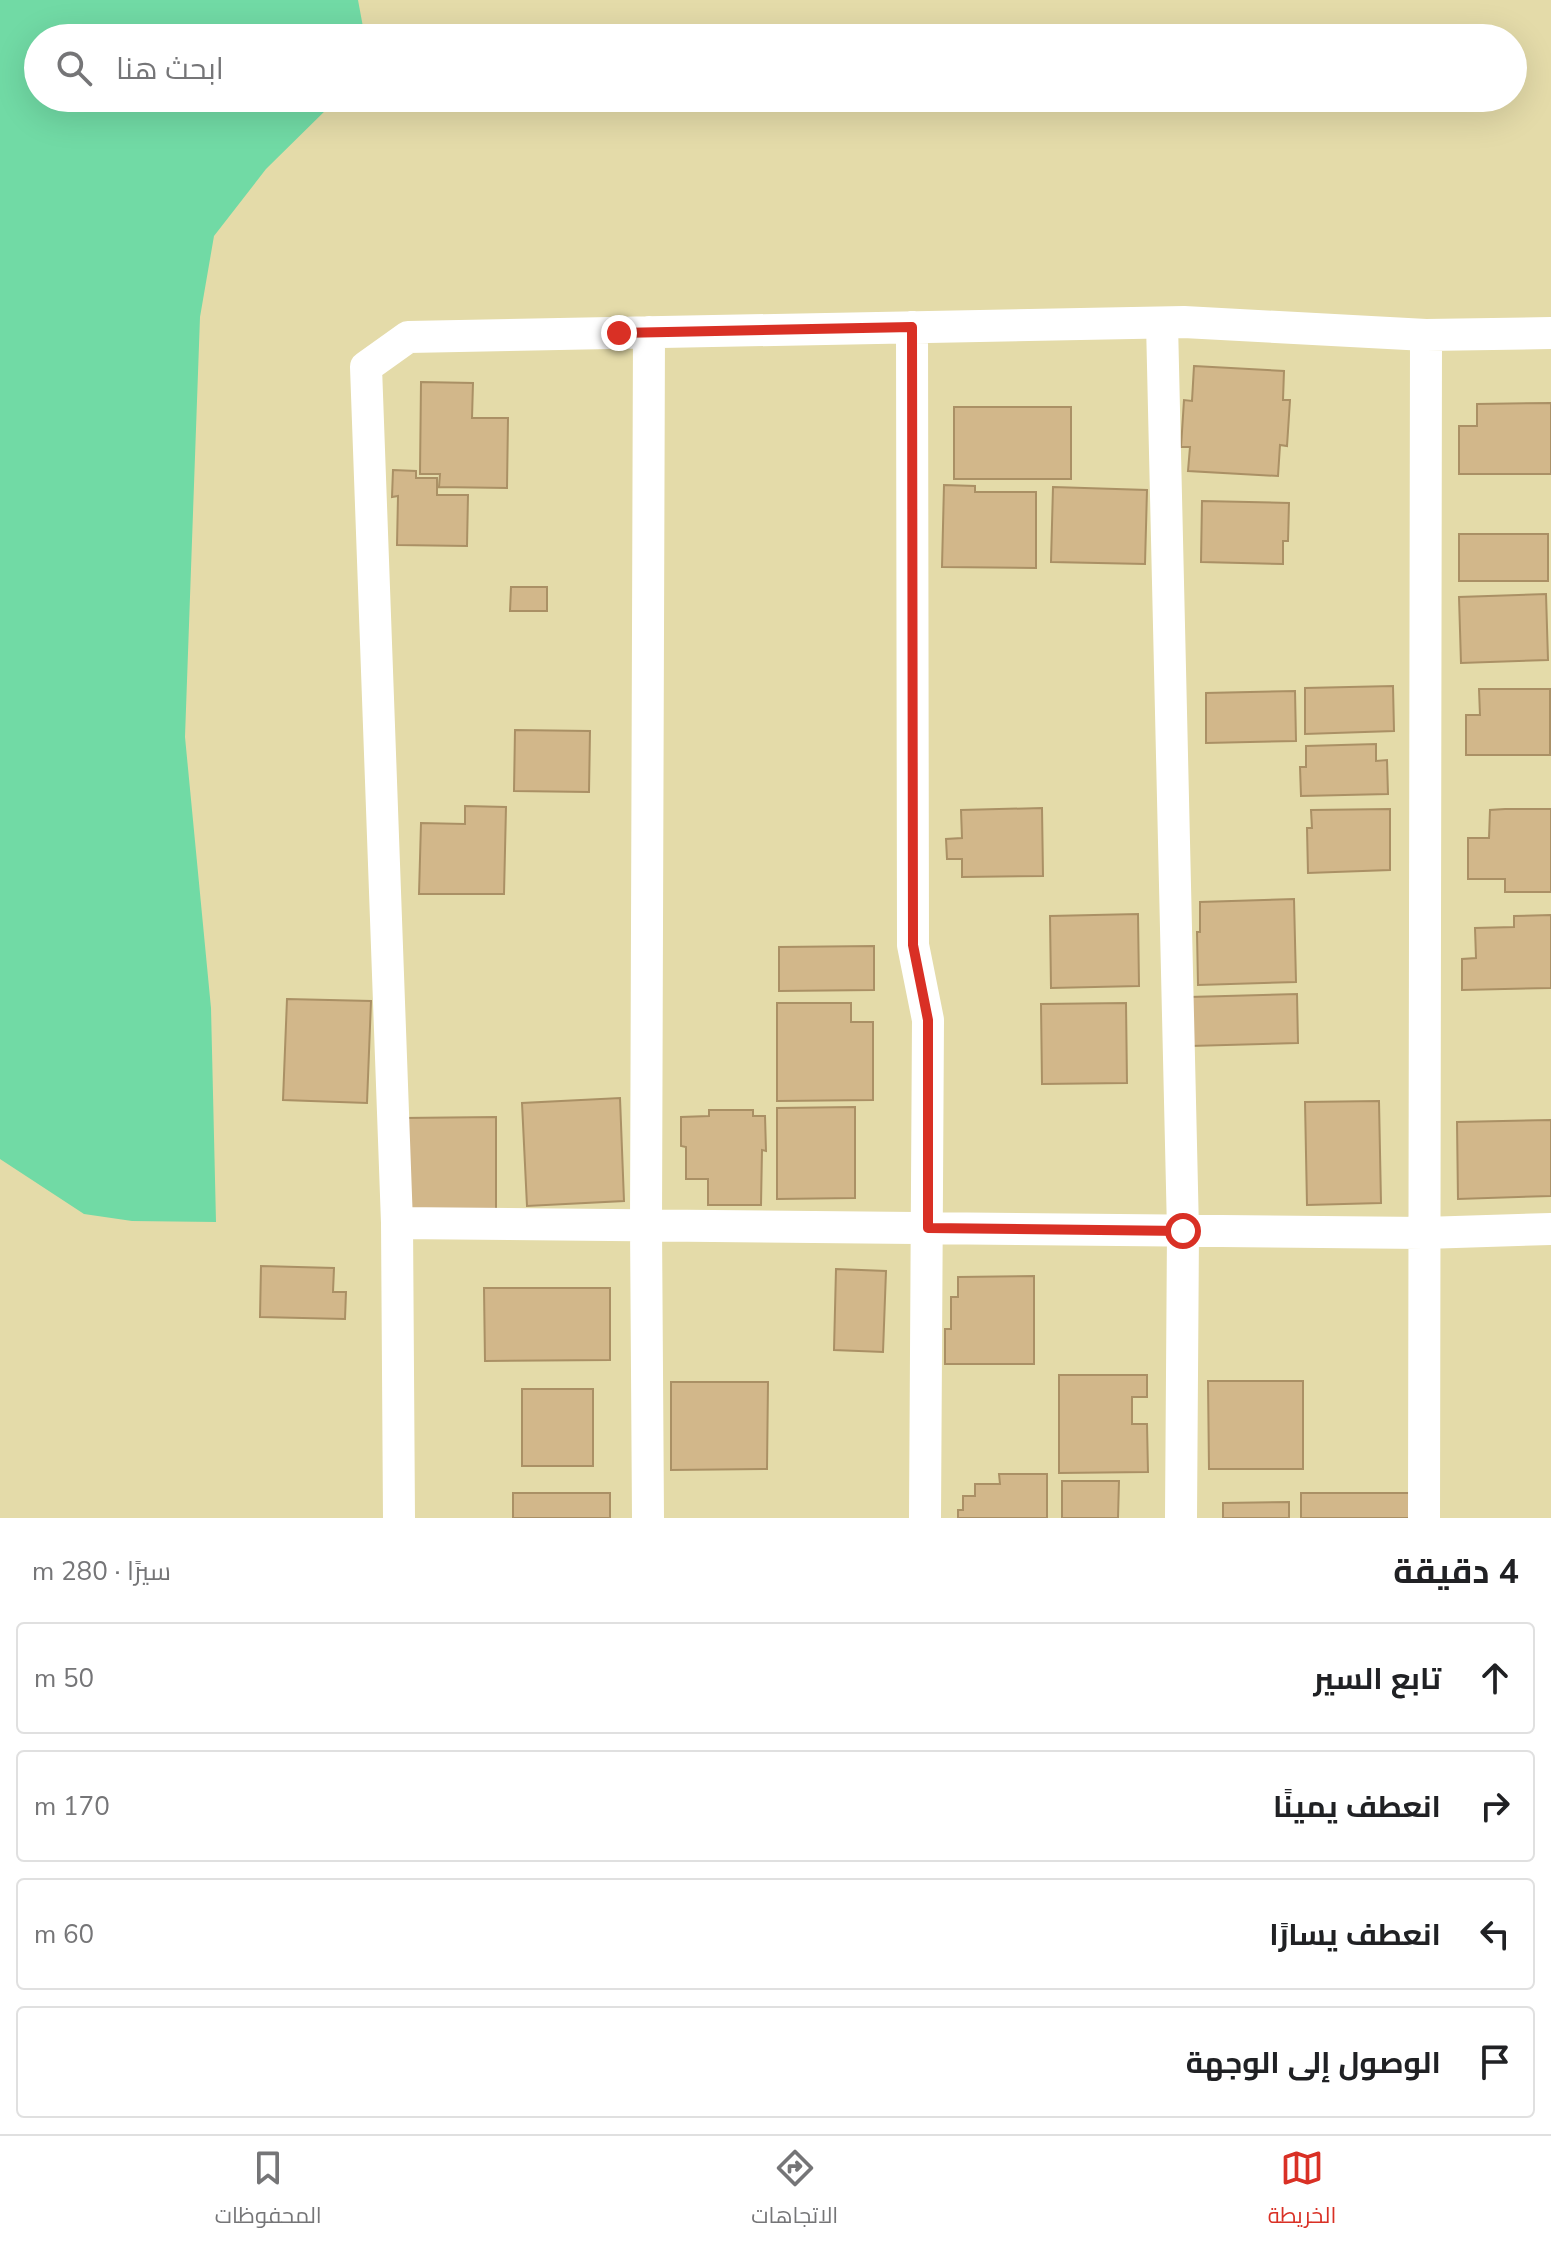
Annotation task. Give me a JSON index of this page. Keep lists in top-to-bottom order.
{
  "page": {
    "search": "ابحث هنا",
    "heading": ["4 دقيقة", "سيرًا · 280 m"],
    "list": [
      ["تابع السير", "50 m"],
      ["انعطف يمينًا", "170 m"],
      ["انعطف يسارًا", "60 m"],
      "الوصول إلى الوجهة"
    ],
    "nav": ["الخريطة", "الاتجاهات", "المحفوظات"]
  }
}
